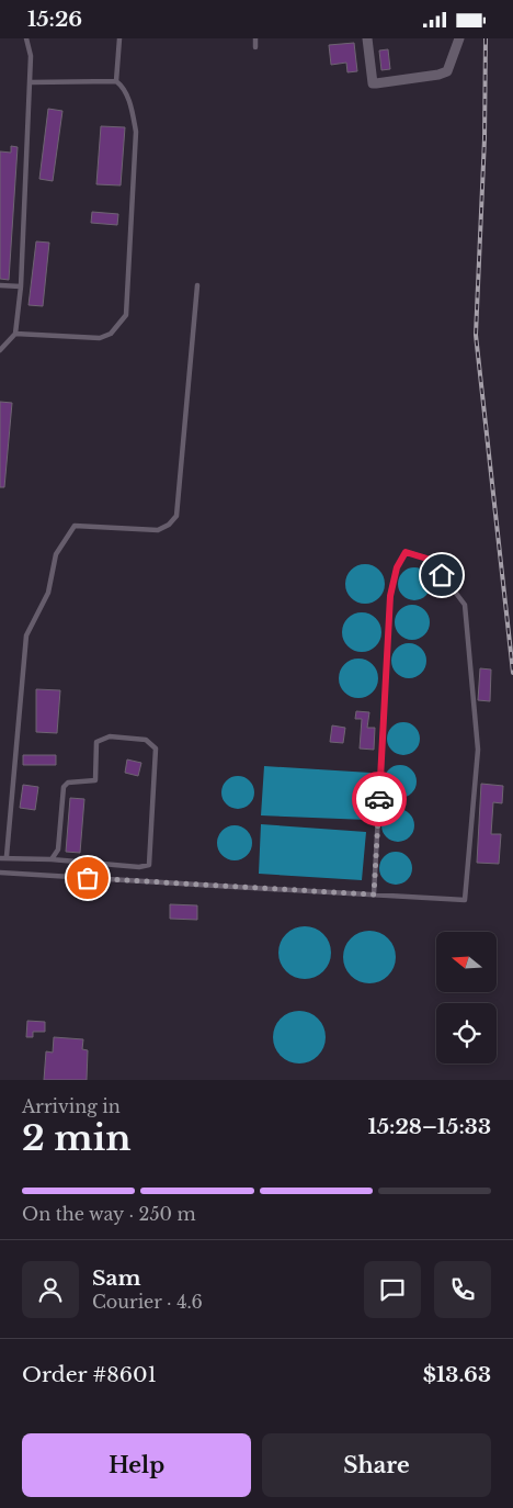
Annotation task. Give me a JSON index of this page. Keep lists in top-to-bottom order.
{
  "north": "left",
  "page": {
    "status": "15:26",
    "heading": ["2 min", "Arriving in", "15:28–15:33"],
    "panel": [
      "Sam",
      "Courier · 4.6",
      "Order #8601",
      "$13.63"
    ],
    "bar": "On the way · 250 m",
    "buttons": ["Help", "Share"]
  }
}
